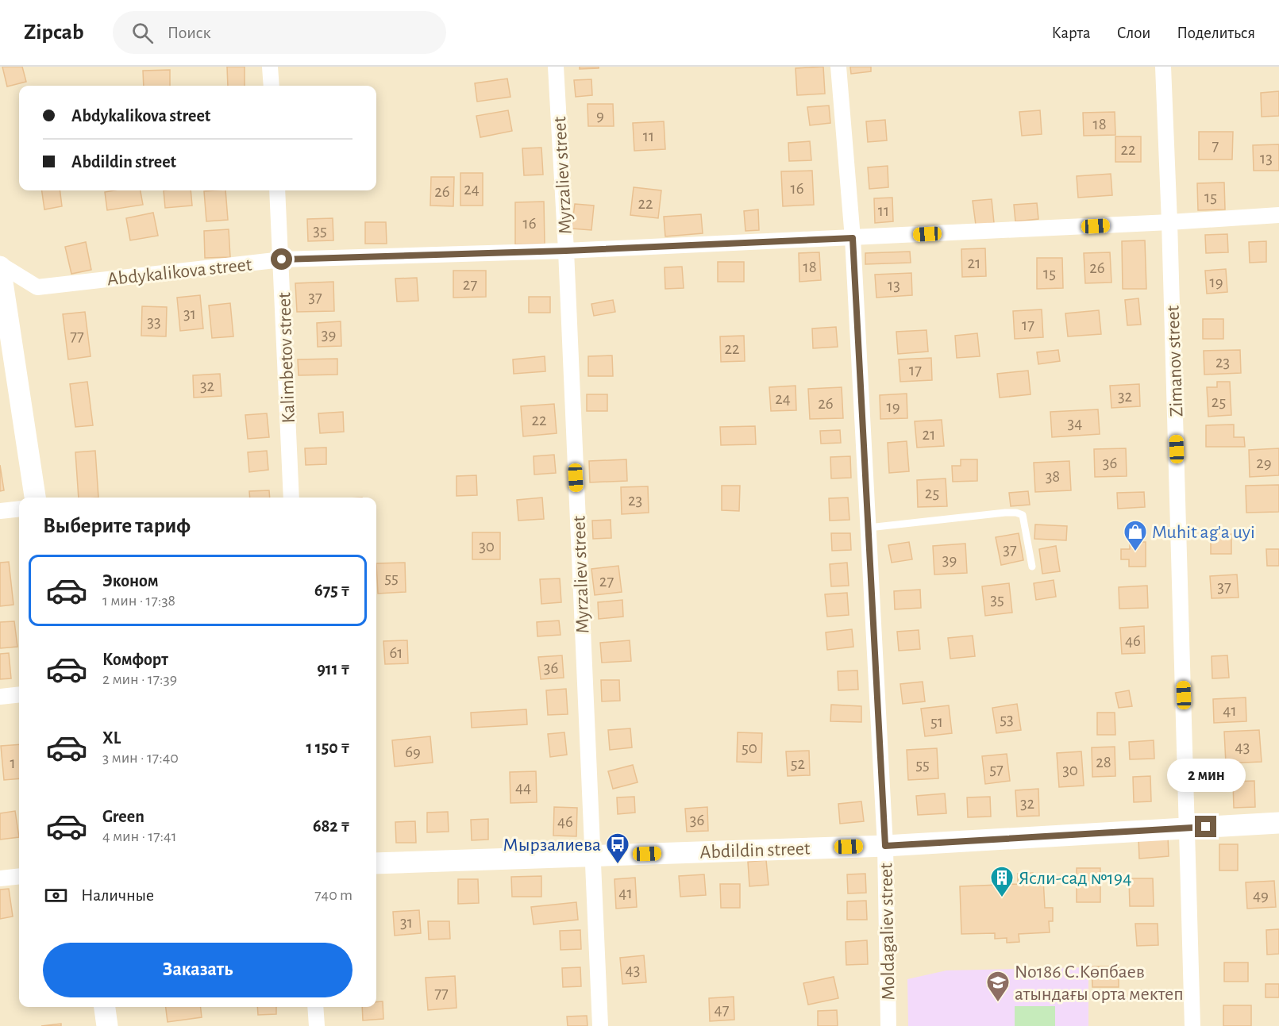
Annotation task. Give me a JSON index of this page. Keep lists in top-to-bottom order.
{
  "streets": {
    "main road": ["Abdildin street"],
    "street": [
      "Myrzaliev street",
      "Abdykalikova street",
      "Kalimbetov street",
      "Zimanov street",
      "Moldagaliev street"
    ]
  },
  "crossings": [
    ["Myrzaliev street", "Abdykalikova street"],
    ["Myrzaliev street", "Abdildin street"],
    ["Abdykalikova street", "Kalimbetov street"],
    ["Abdykalikova street", "Zimanov street"],
    ["Abdykalikova street", "Moldagaliev street"],
    ["Zimanov street", "Abdildin street"],
    ["Abdildin street", "Moldagaliev street"]
  ],
  "places": {
    "shop": ["Muhit ag'a uyi"],
    "bus stop": ["Мырзалиева"],
    "building": ["Ясли-сад №194"],
    "school or university": ["No186 С.Көпбаев атындағы орта мектеп"]
  },
  "house_numbers": [
    "9",
    "18",
    "11",
    "7",
    "22",
    "13",
    "16",
    "24",
    "26",
    "15",
    "22",
    "11",
    "16",
    "35",
    "21",
    "18",
    "26",
    "15",
    "19",
    "27",
    "13",
    "37",
    "31",
    "33",
    "17",
    "39",
    "77",
    "22",
    "23",
    "17",
    "32",
    "32",
    "24",
    "25",
    "26",
    "19",
    "22",
    "34",
    "21",
    "36",
    "29",
    "38",
    "25",
    "23",
    "30",
    "37",
    "39",
    "55",
    "27",
    "37",
    "35",
    "46",
    "61",
    "36",
    "41",
    "53",
    "51",
    "43",
    "50",
    "69",
    "28",
    "1",
    "52",
    "55",
    "57",
    "30",
    "44",
    "32",
    "36",
    "46",
    "41",
    "49",
    "31",
    "43",
    "77",
    "47"
  ],
  "page": {
    "header": "Zipcab",
    "search": "Поиск",
    "nav": ["Карта", "Слои", "Поделиться"],
    "banner": ["Abdykalikova street", "Abdildin street"],
    "heading": "Выберите тариф",
    "list": [
      {
        "name": "Эконом",
        "note": "1 мин · 17:38",
        "value": "675 ₸"
      },
      {
        "name": "Комфорт",
        "note": "2 мин · 17:39",
        "value": "911 ₸"
      },
      {
        "name": "XL",
        "note": "3 мин · 17:40",
        "value": "1 150 ₸"
      },
      {
        "name": "Green",
        "note": "4 мин · 17:41",
        "value": "682 ₸"
      }
    ],
    "bubble": "2 мин",
    "pay": ["Наличные", "740 m"],
    "buttons": "Заказать"
  }
}
